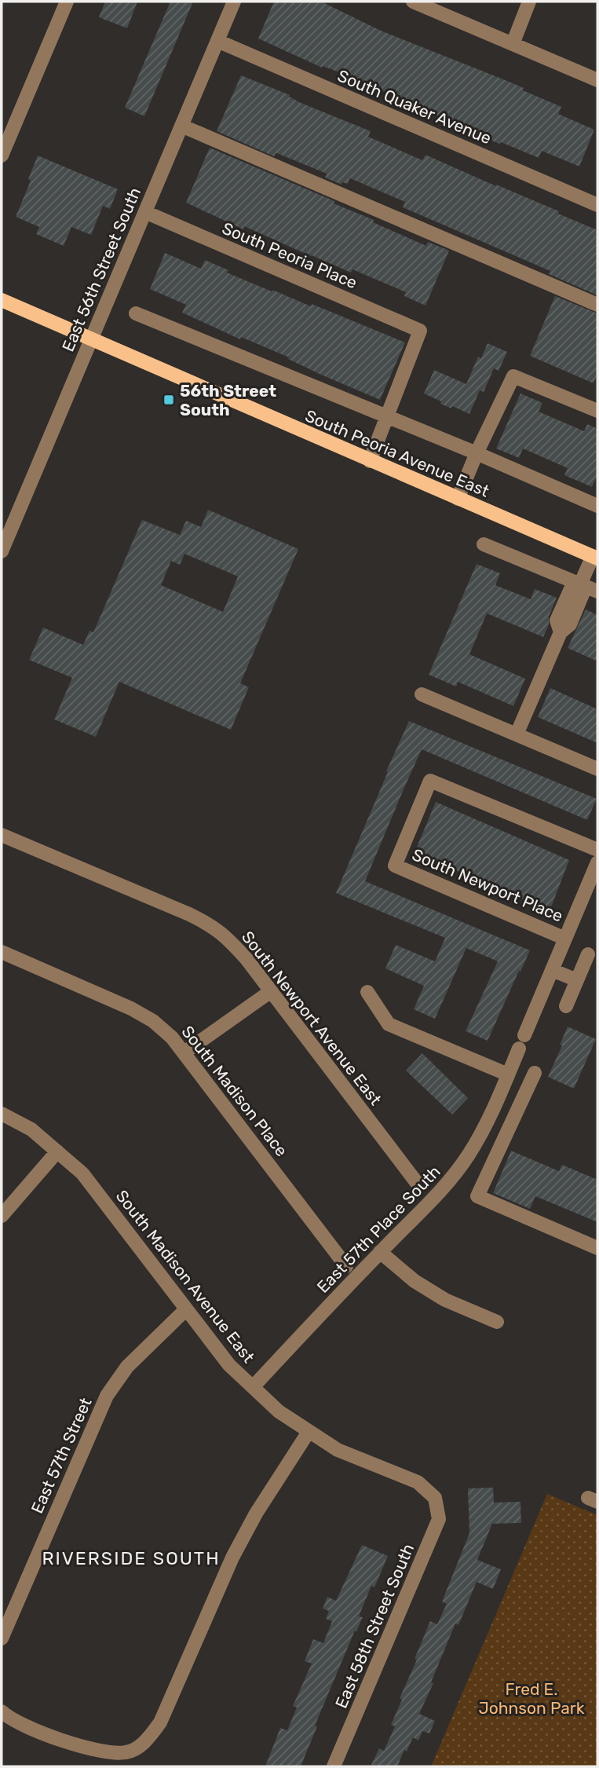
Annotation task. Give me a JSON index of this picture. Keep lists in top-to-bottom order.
{
  "streets": {
    "main road": ["South Peoria Avenue East"],
    "street": [
      "South Quaker Avenue",
      "South Peoria Place",
      "East 56th Street South",
      "South Newport Place",
      "South Newport Avenue East",
      "South Madison Place",
      "East 57th Place South",
      "South Madison Avenue East",
      "East 57th Street",
      "East 58th Street South"
    ]
  },
  "crossings": [
    ["South Quaker Avenue", "East 56th Street South"],
    ["South Peoria Place", "East 56th Street South"],
    ["South Peoria Place", "South Peoria Avenue East"],
    ["East 56th Street South", "South Peoria Avenue East"],
    ["South Newport Place", "East 57th Place South"],
    ["East 57th Place South", "South Madison Avenue East"],
    ["South Madison Avenue East", "East 57th Street"],
    ["South Madison Avenue East", "East 58th Street South"]
  ],
  "districts": ["RIVERSIDE SOUTH"],
  "parks": ["Fred E. Johnson Park"],
  "places": {
    "transit": ["56th Street South"]
  }
}
